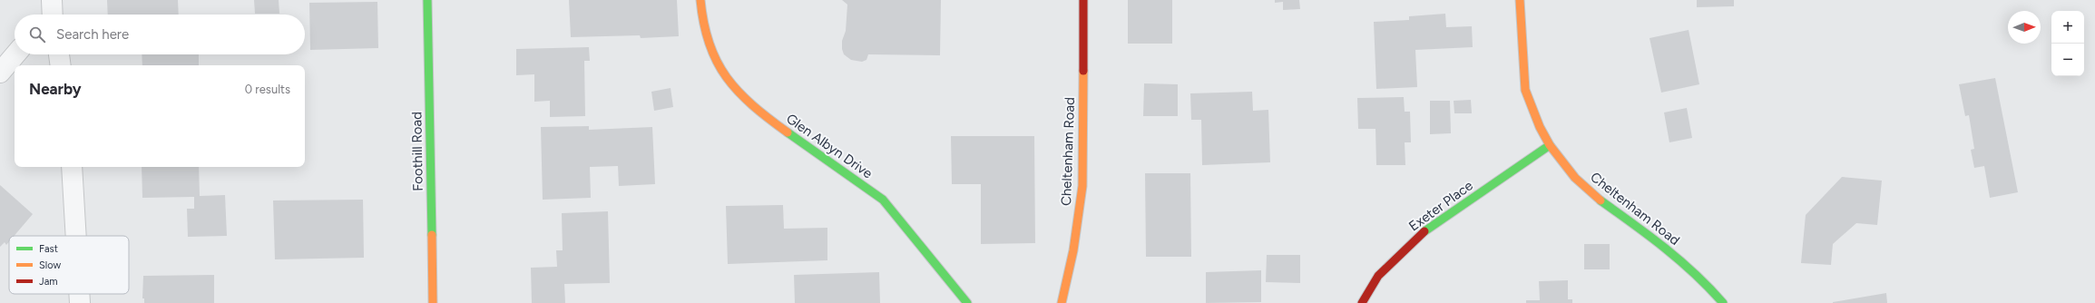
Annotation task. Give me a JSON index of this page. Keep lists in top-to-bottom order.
{
  "streets": {
    "street": [
      "Glen Albyn Drive",
      "Foothill Road",
      "Cheltenham Road",
      "Exeter Place"
    ]
  },
  "crossings": [
    ["Cheltenham Road", "Exeter Place"]
  ],
  "legend": ["Fast", "Slow", "Jam"],
  "north": "right",
  "page": {
    "map_buttons": ["+", "−"],
    "search": "Search here",
    "heading": ["Nearby", "0 results"]
  }
}
